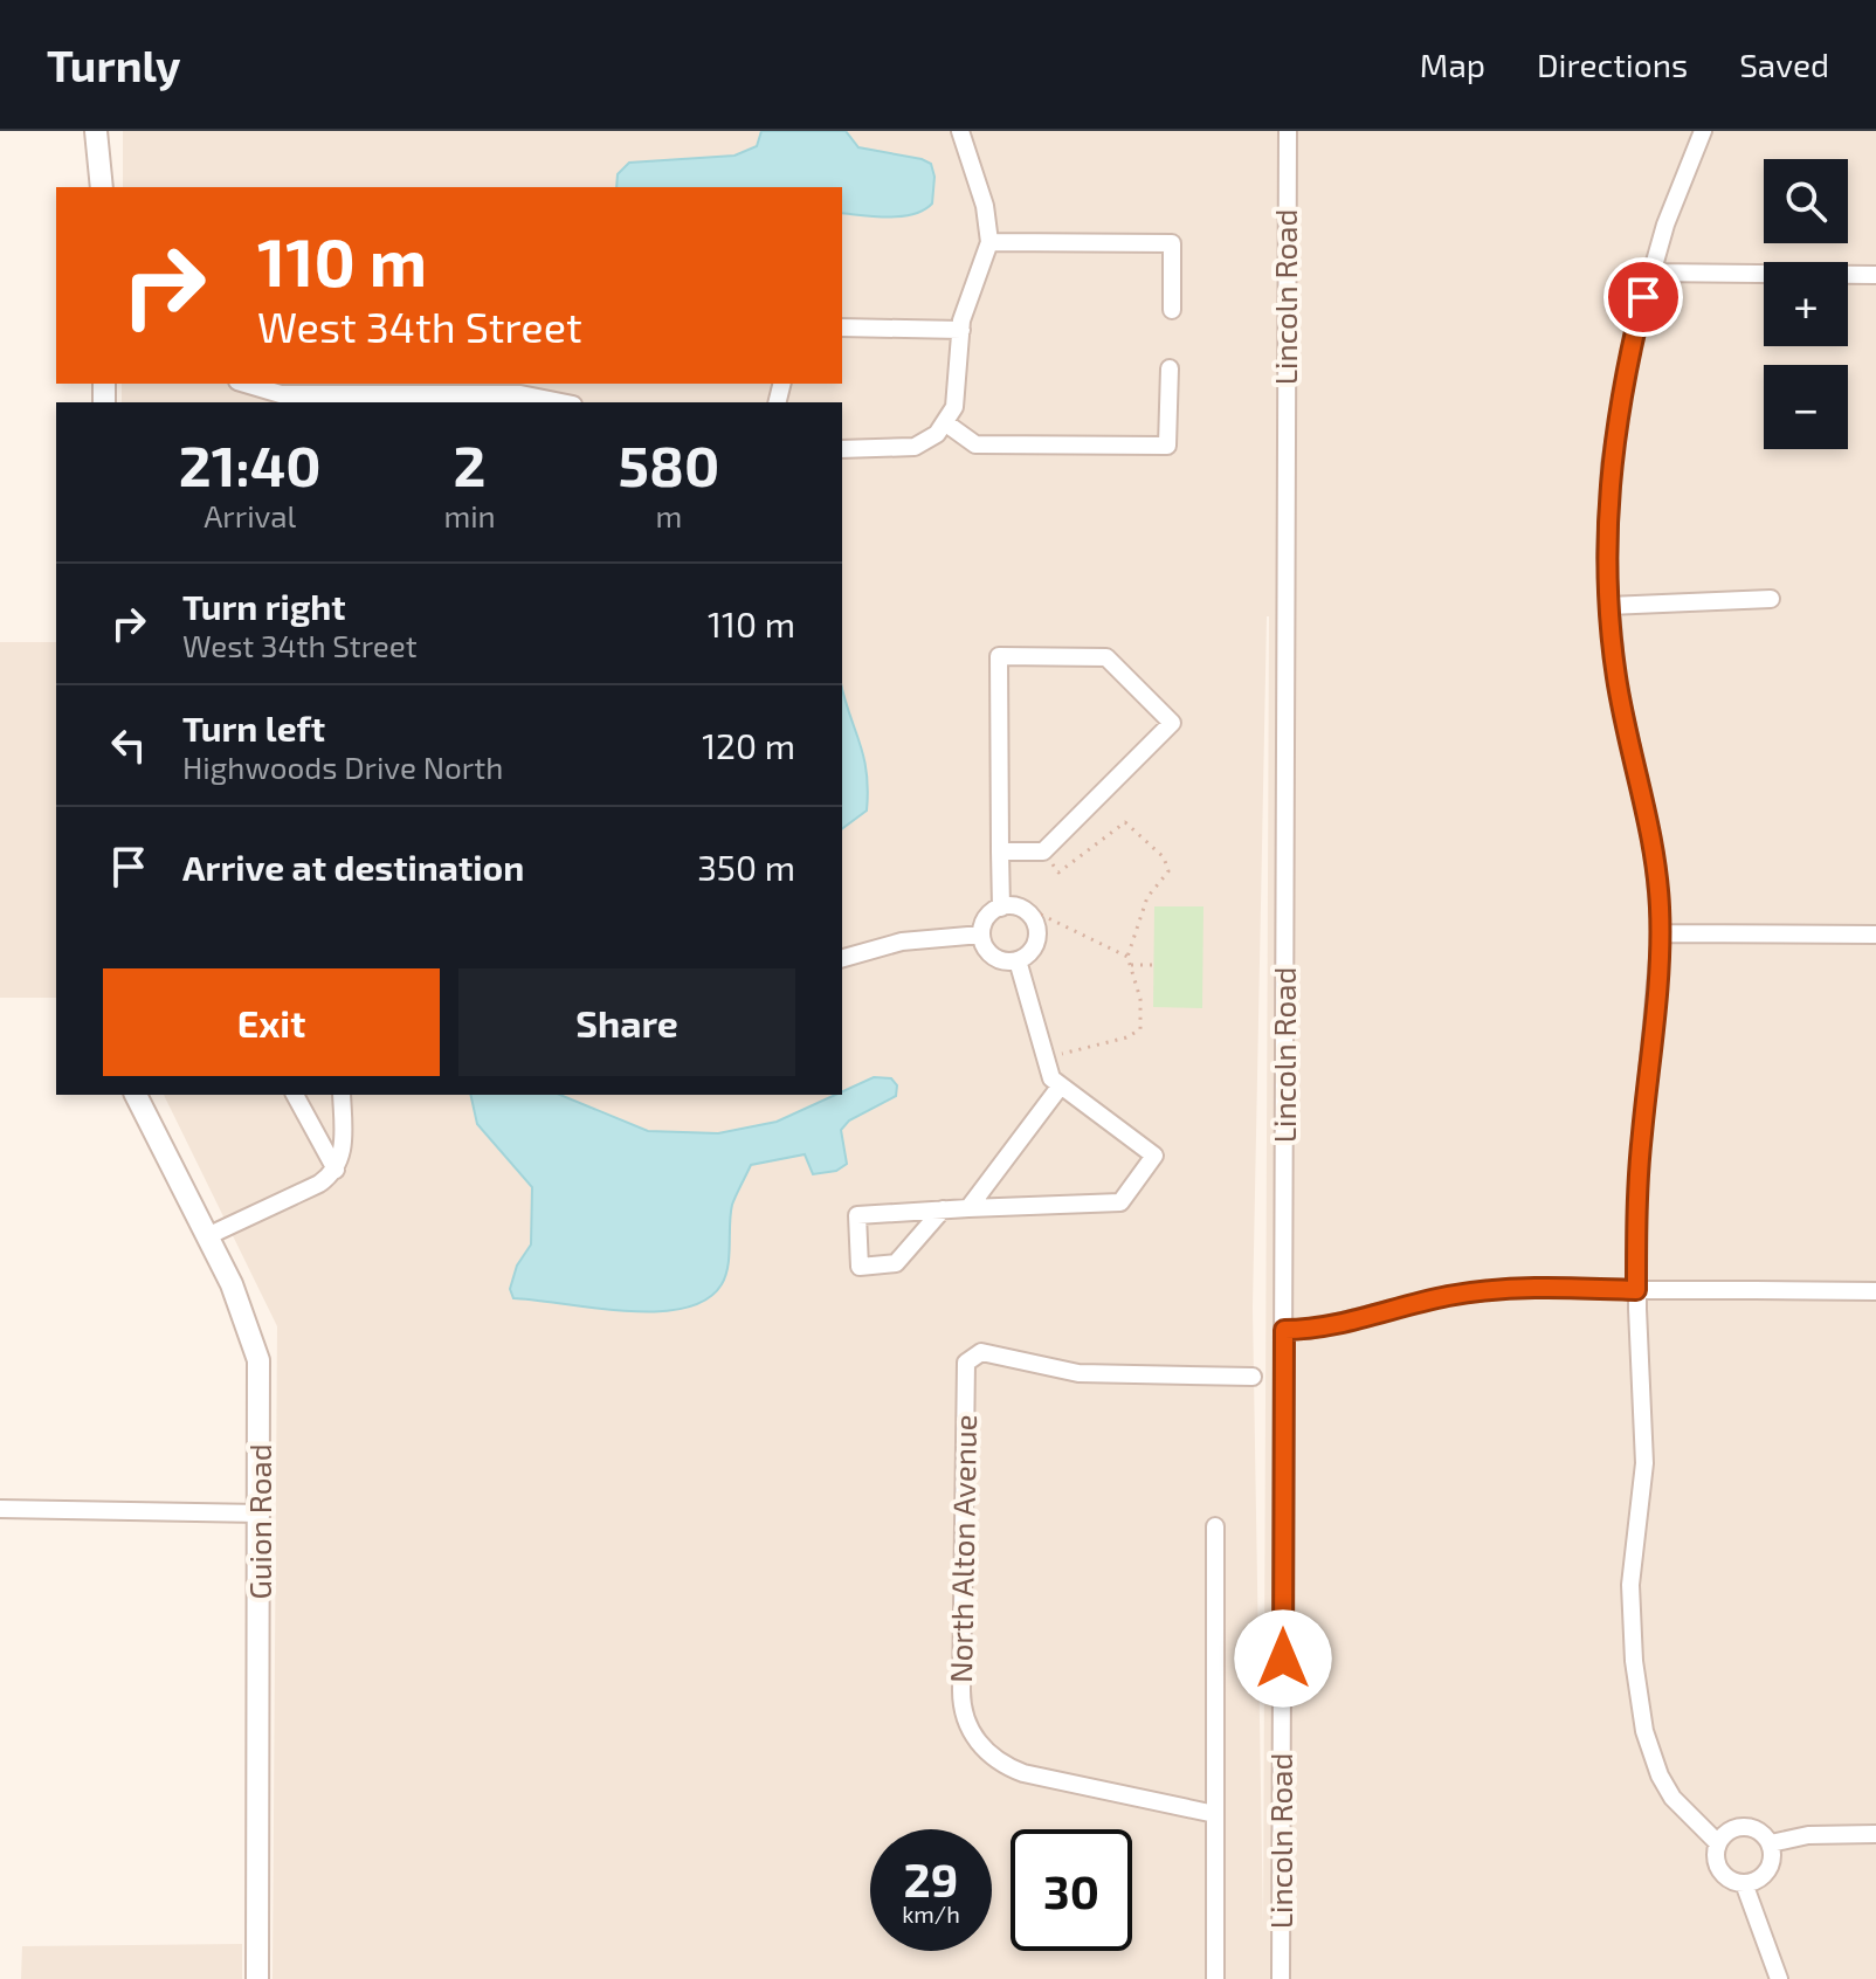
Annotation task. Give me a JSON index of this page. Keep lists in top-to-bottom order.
{
  "streets": {
    "street": ["Lincoln Road", "Guion Road", "North Alton Avenue"]
  },
  "page": {
    "header": "Turnly",
    "nav": ["Map", "Directions", "Saved"],
    "map_buttons": ["+", "−"],
    "turn": ["110 m", "West 34th Street"],
    "eta": [
      "21:40",
      "Arrival",
      "2",
      "min",
      "580",
      "m"
    ],
    "list": [
      {
        "name": "Turn right",
        "note": "West 34th Street",
        "value": "110 m"
      },
      {
        "name": "Turn left",
        "note": "Highwoods Drive North",
        "value": "120 m"
      },
      {
        "name": "Arrive at destination",
        "value": "350 m"
      }
    ],
    "buttons": ["Exit", "Share"],
    "speed": "29 km/h",
    "limit": "30"
  }
}
